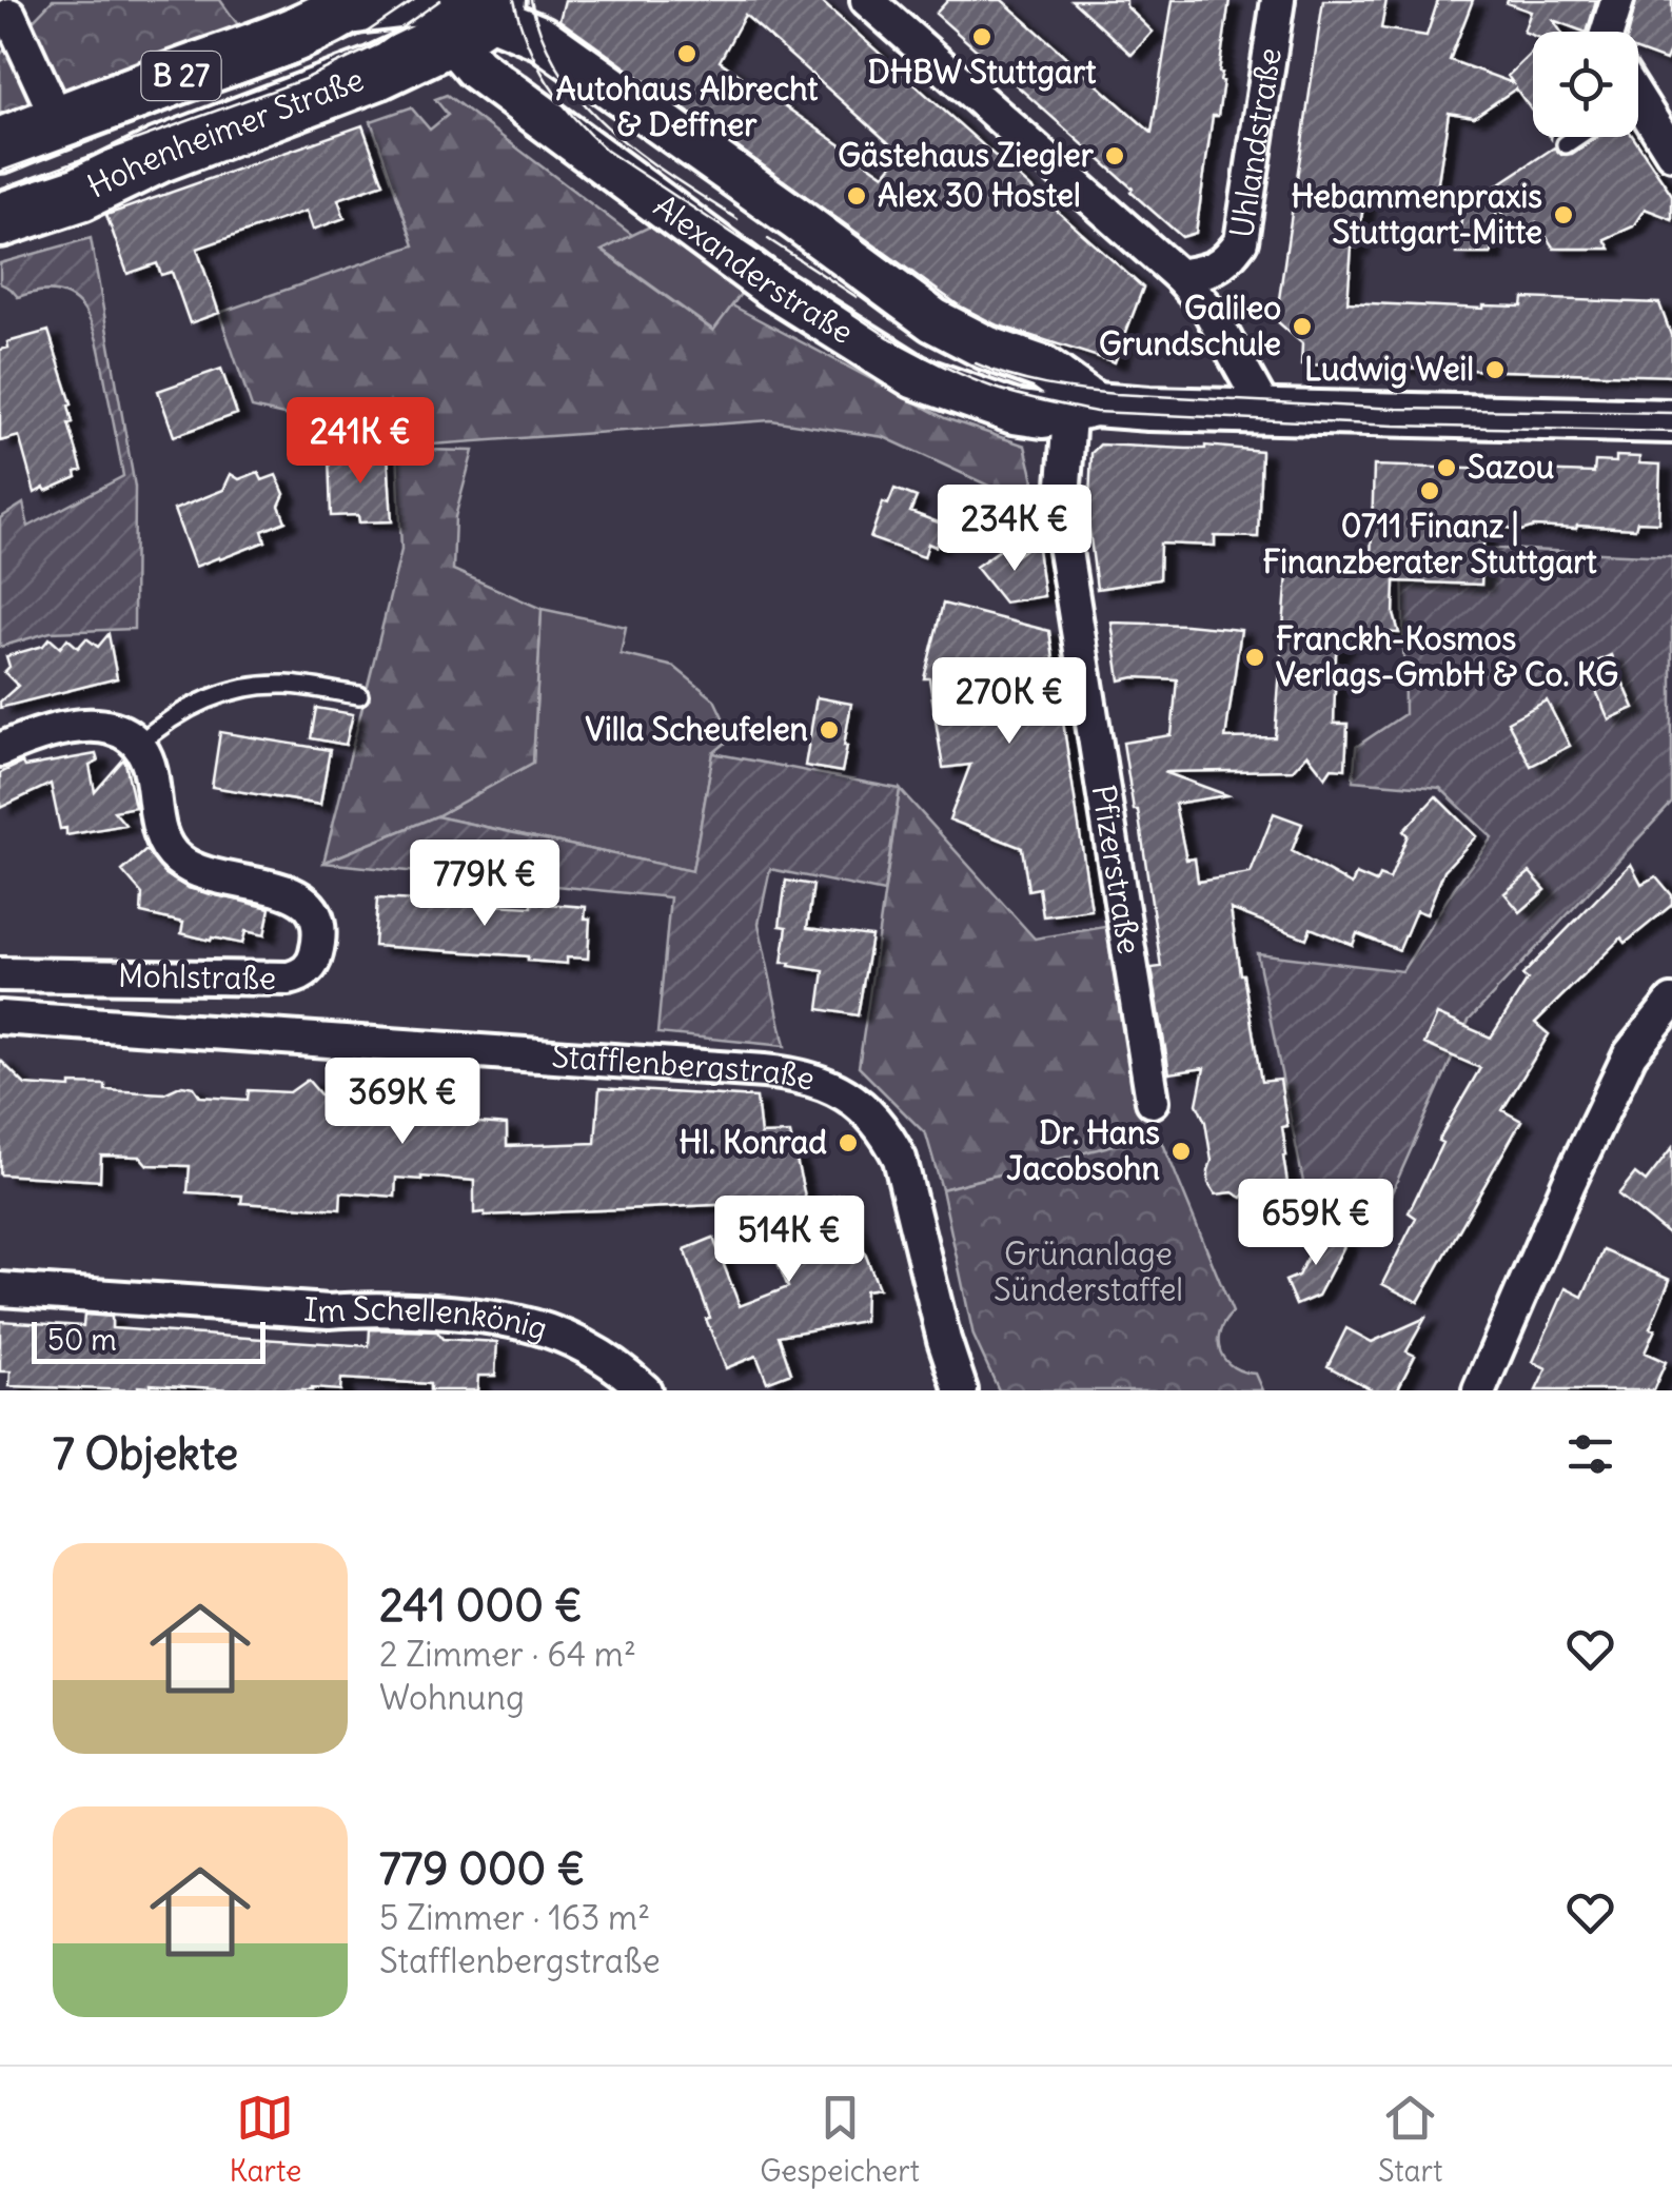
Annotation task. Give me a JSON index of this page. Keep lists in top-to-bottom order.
{
  "streets": {
    "main road": ["B 27", "Hohenheimer Straße"],
    "street": [
      "Uhlandstraße",
      "Alexanderstraße",
      "Pfizerstraße",
      "Mohlstraße",
      "Stafflenbergstraße",
      "Im Schellenkönig"
    ]
  },
  "crossings": [
    ["Hohenheimer Straße", "Alexanderstraße"],
    ["Alexanderstraße", "Pfizerstraße"]
  ],
  "parks": ["Grünanlage Sünderstaffel"],
  "places": [
    "DHBW Stuttgart",
    "Autohaus Albrecht & Deffner",
    "Gästehaus Ziegler",
    "Alex 30 Hostel",
    "Hebammenpraxis Stuttgart-Mitte",
    "Galileo Grundschule",
    "Ludwig Weil",
    "Sazou",
    "0711 Finanz | Finanzberater Stuttgart",
    "Franckh-Kosmos Verlags-GmbH & Co. KG",
    "Villa Scheufelen",
    "Hl. Konrad",
    "Dr. Hans Jacobsohn"
  ],
  "scale_bar": "50 m",
  "page": {
    "price": [
      "241K €",
      "234K €",
      "270K €",
      "779K €",
      "369K €",
      "659K €",
      "514K €"
    ],
    "scale": "50 m",
    "heading": "7 Objekte",
    "list": [
      {
        "name": "241 000 €",
        "note": "2 Zimmer · 64 m² · Wohnung"
      },
      {
        "name": "779 000 €",
        "note": "5 Zimmer · 163 m² · Stafflenbergstraße"
      }
    ],
    "tabs": ["Karte", "Gespeichert", "Start"]
  }
}
